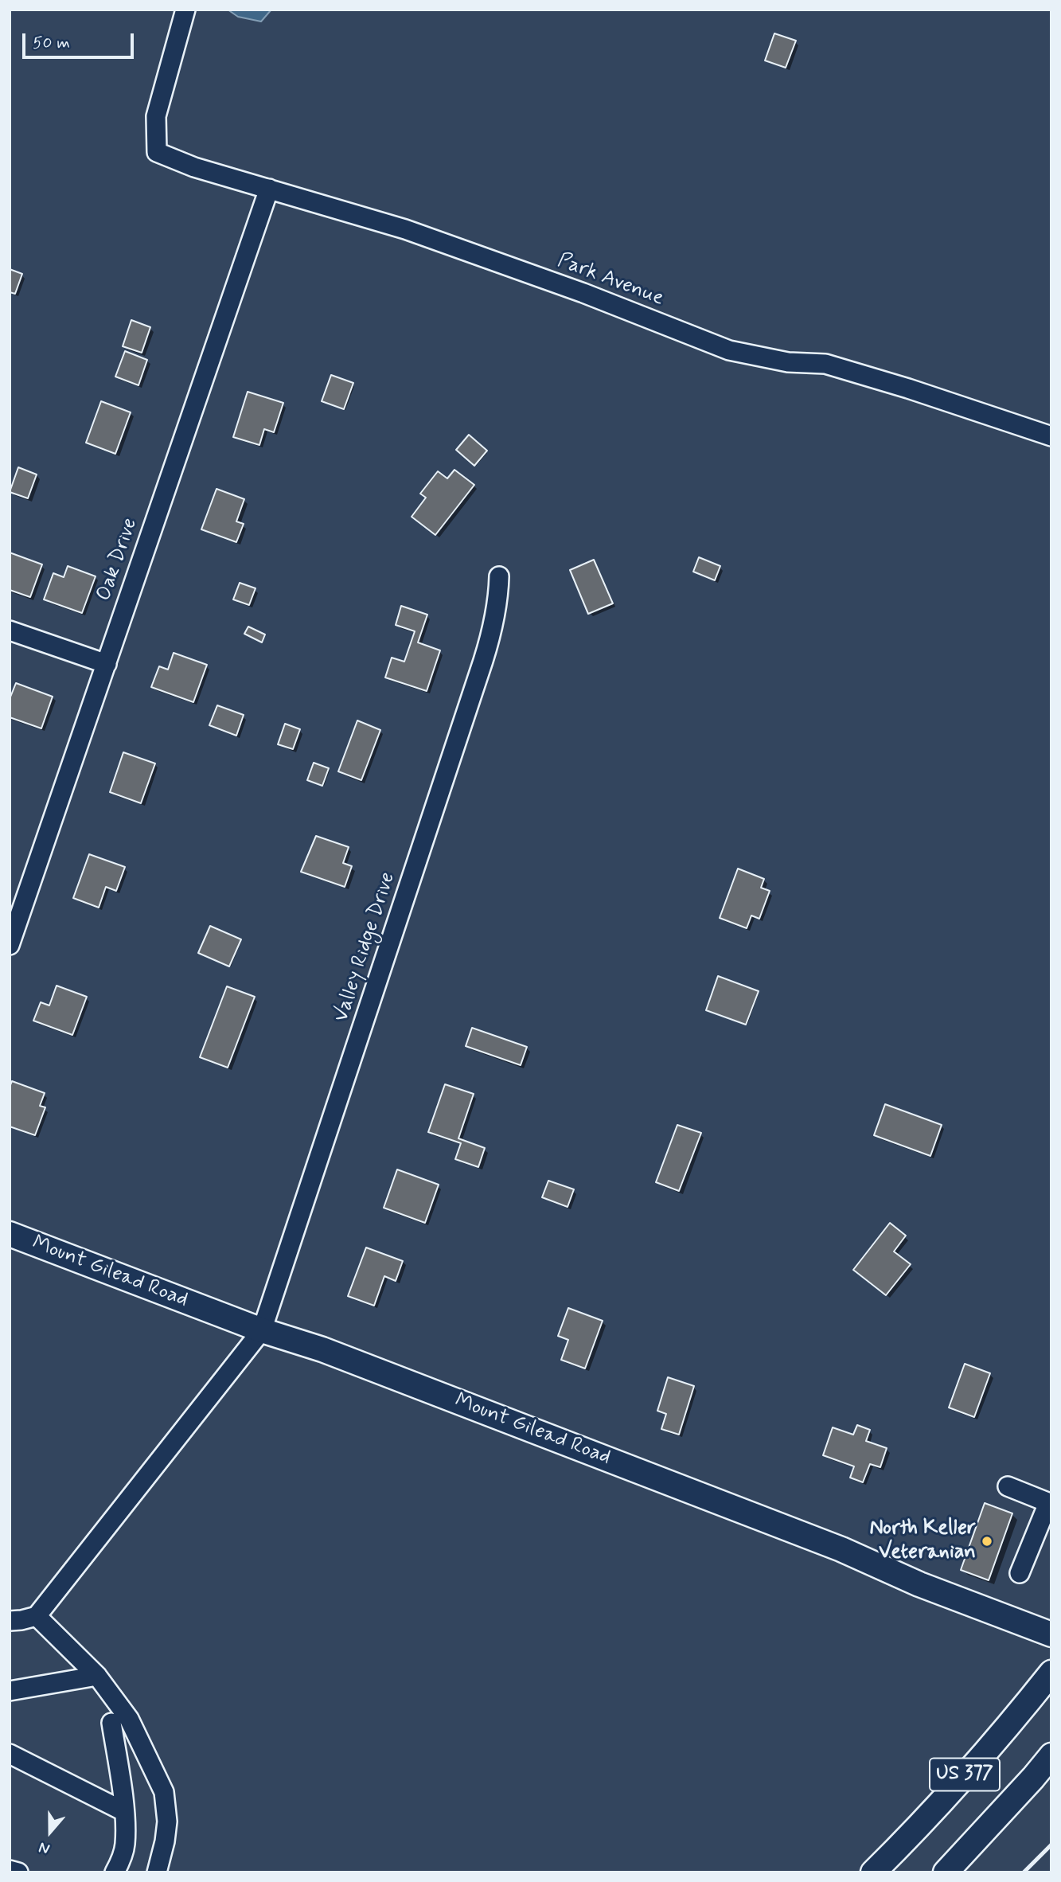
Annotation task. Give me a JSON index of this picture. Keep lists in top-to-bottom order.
{
  "streets": {
    "main road": ["Mount Gilead Road", "US 377"],
    "street": ["Park Avenue", "Oak Drive", "Valley Ridge Drive"]
  },
  "crossings": [
    ["Park Avenue", "Oak Drive"],
    ["Valley Ridge Drive", "Mount Gilead Road"]
  ],
  "places": ["North Keller Veteranian"],
  "scale_bar": "50 m",
  "north": "bottom"
}
